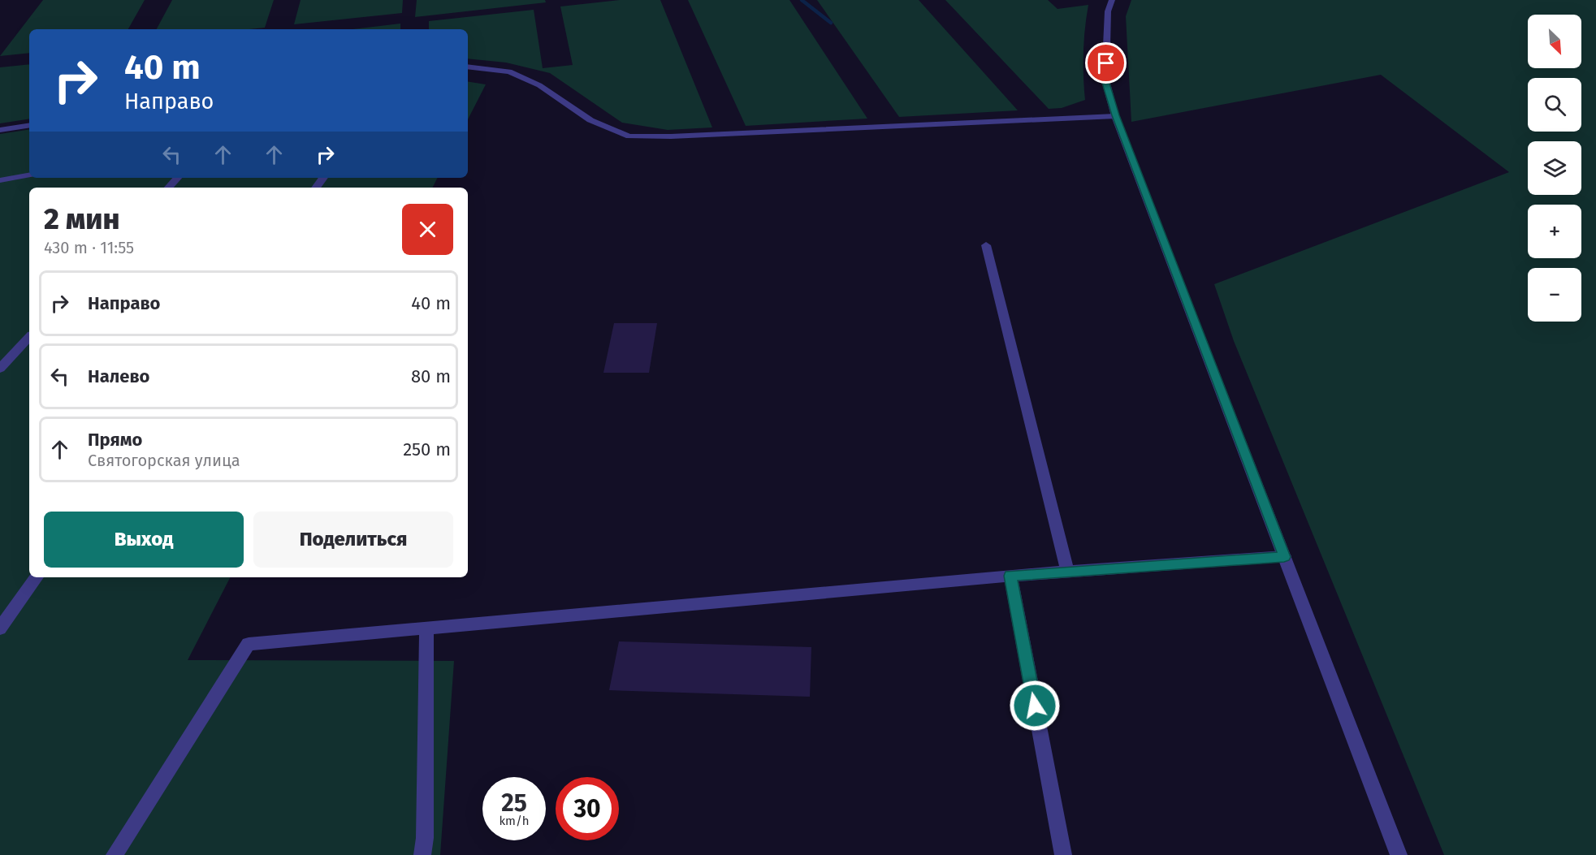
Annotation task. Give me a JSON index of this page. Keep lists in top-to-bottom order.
{
  "north": "bottom right",
  "page": {
    "map_buttons": ["+", "−"],
    "turn": ["40 m", "Направо"],
    "heading": ["2 мин", "430 m · 11:55"],
    "list": [
      {
        "name": "Направо",
        "value": "40 m"
      },
      {
        "name": "Налево",
        "value": "80 m"
      },
      {
        "name": "Прямо",
        "note": "Святогорская улица",
        "value": "250 m"
      }
    ],
    "buttons": ["Выход", "Поделиться"],
    "speed": "25 km/h",
    "limit": "30"
  }
}
